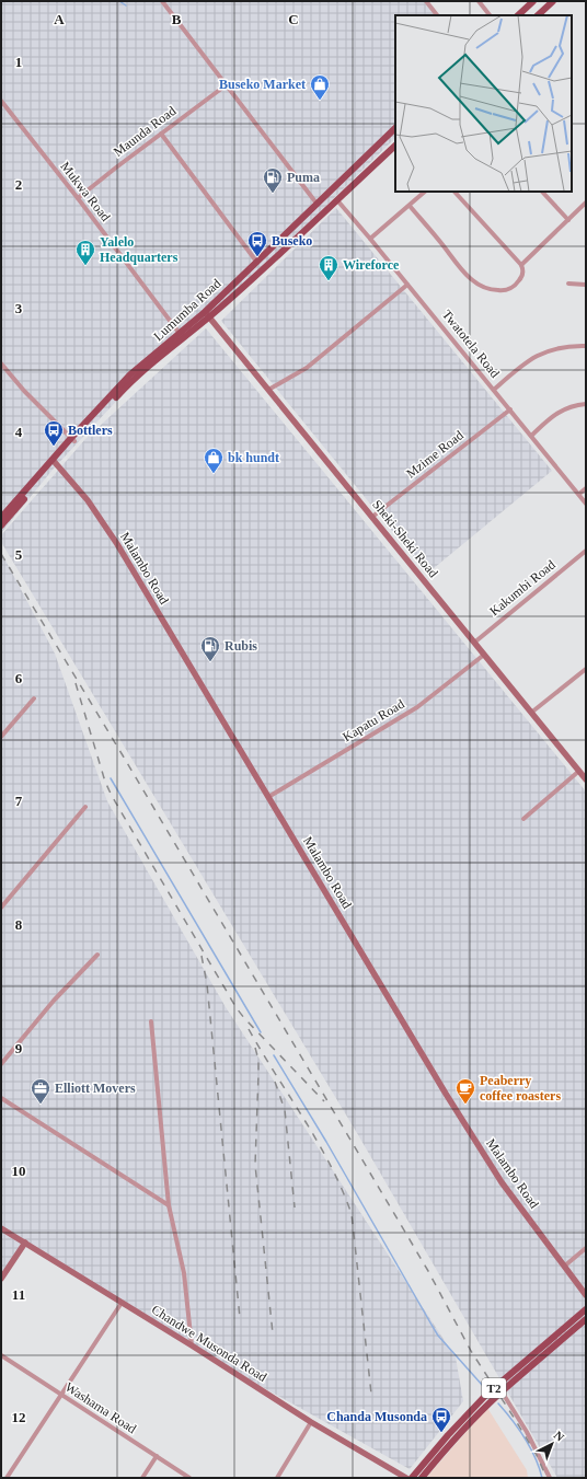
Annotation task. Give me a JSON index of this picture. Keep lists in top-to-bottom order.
{
  "streets": {
    "main road": ["Lumumba Road", "T2"],
    "street": [
      "Maunda Road",
      "Mukwa Road",
      "Twatotela Road",
      "Mzime Road",
      "Sheki-Sheki Road",
      "Malambo Road",
      "Kakumbi Road",
      "Kapatu Road",
      "Chandwe Musonda Road",
      "Washama Road"
    ]
  },
  "crossings": [
    ["Maunda Road", "Mukwa Road"],
    ["Mukwa Road", "Lumumba Road"],
    ["Lumumba Road", "Twatotela Road"],
    ["Lumumba Road", "Sheki-Sheki Road"],
    ["Lumumba Road", "Malambo Road"],
    ["Twatotela Road", "Mzime Road"],
    ["Mzime Road", "Sheki-Sheki Road"],
    ["Sheki-Sheki Road", "Kakumbi Road"],
    ["Sheki-Sheki Road", "Kapatu Road"],
    ["Malambo Road", "Kapatu Road"]
  ],
  "places": {
    "shop": ["Buseko Market", "bk hundt"],
    "fuel station": ["Puma", "Rubis"],
    "bus stop": ["Buseko", "Bottlers", "Chanda Musonda"],
    "building": ["Yalelo Headquarters", "Wireforce"],
    "office": ["Elliott Movers"],
    "cafe": ["Peaberry coffee roasters"]
  },
  "north": "top right",
  "grid": {
    "columns": ["A", "B", "C"],
    "rows": [
      "1",
      "2",
      "3",
      "4",
      "5",
      "6",
      "7",
      "8",
      "9",
      "10",
      "11",
      "12"
    ]
  }
}
